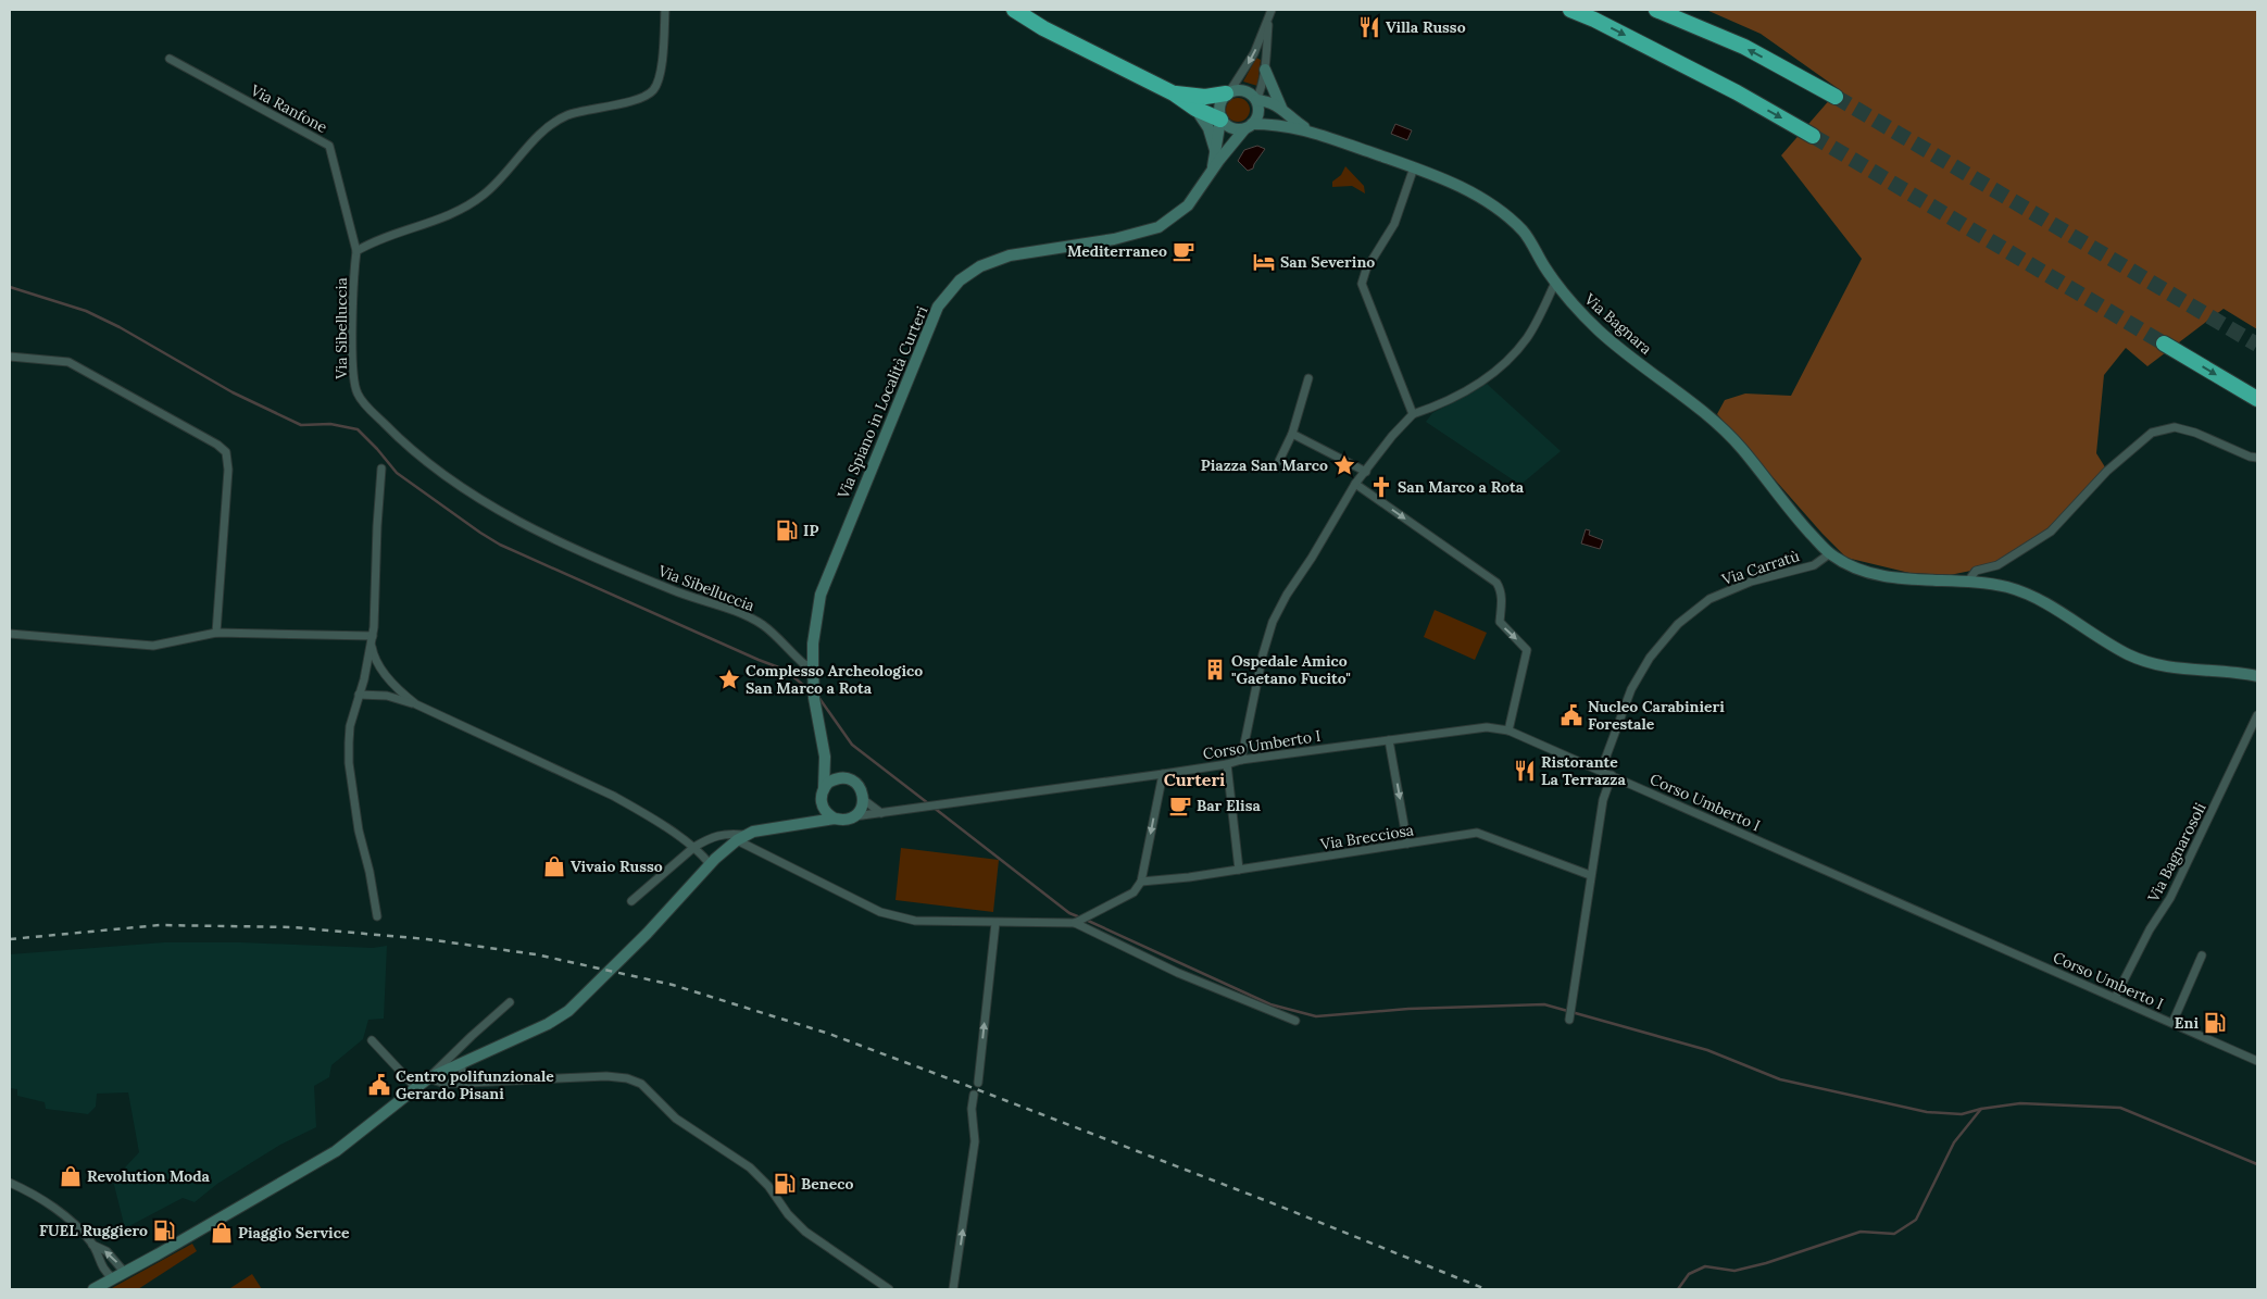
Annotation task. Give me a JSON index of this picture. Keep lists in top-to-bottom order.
{
  "streets": {
    "main road": ["Via Bagnara", "Via Spiano in Località Curteri"],
    "street": [
      "Via Ranfone",
      "Via Sibelluccia",
      "Via Carratù",
      "Corso Umberto I",
      "Via Brecciosa",
      "Via Bagnarosoli"
    ]
  },
  "crossings": [
    ["Via Ranfone", "Via Sibelluccia"],
    ["Via Bagnara", "Via Spiano in Località Curteri"],
    ["Via Bagnara", "Via Carratù"],
    ["Via Sibelluccia", "Via Spiano in Località Curteri"],
    ["Via Spiano in Località Curteri", "Corso Umberto I"],
    ["Via Carratù", "Corso Umberto I"],
    ["Corso Umberto I", "Via Bagnarosoli"]
  ],
  "districts": ["Curteri"],
  "places": {
    "restaurant": ["Villa Russo", "Ristorante La Terrazza"],
    "cafe": ["Mediterraneo", "Bar Elisa"],
    "hotel": ["San Severino"],
    "place": ["Piazza San Marco", "Complesso Archeologico San Marco a Rota"],
    "church": ["San Marco a Rota"],
    "fuel station": [
      "IP",
      "Eni",
      "Beneco",
      "FUEL Ruggiero"
    ],
    "building": ["Ospedale Amico \"Gaetano Fucito\""],
    "public building": ["Nucleo Carabinieri Forestale", "Centro polifunzionale Gerardo Pisani"],
    "shop": ["Vivaio Russo", "Revolution Moda", "Piaggio Service"]
  }
}
